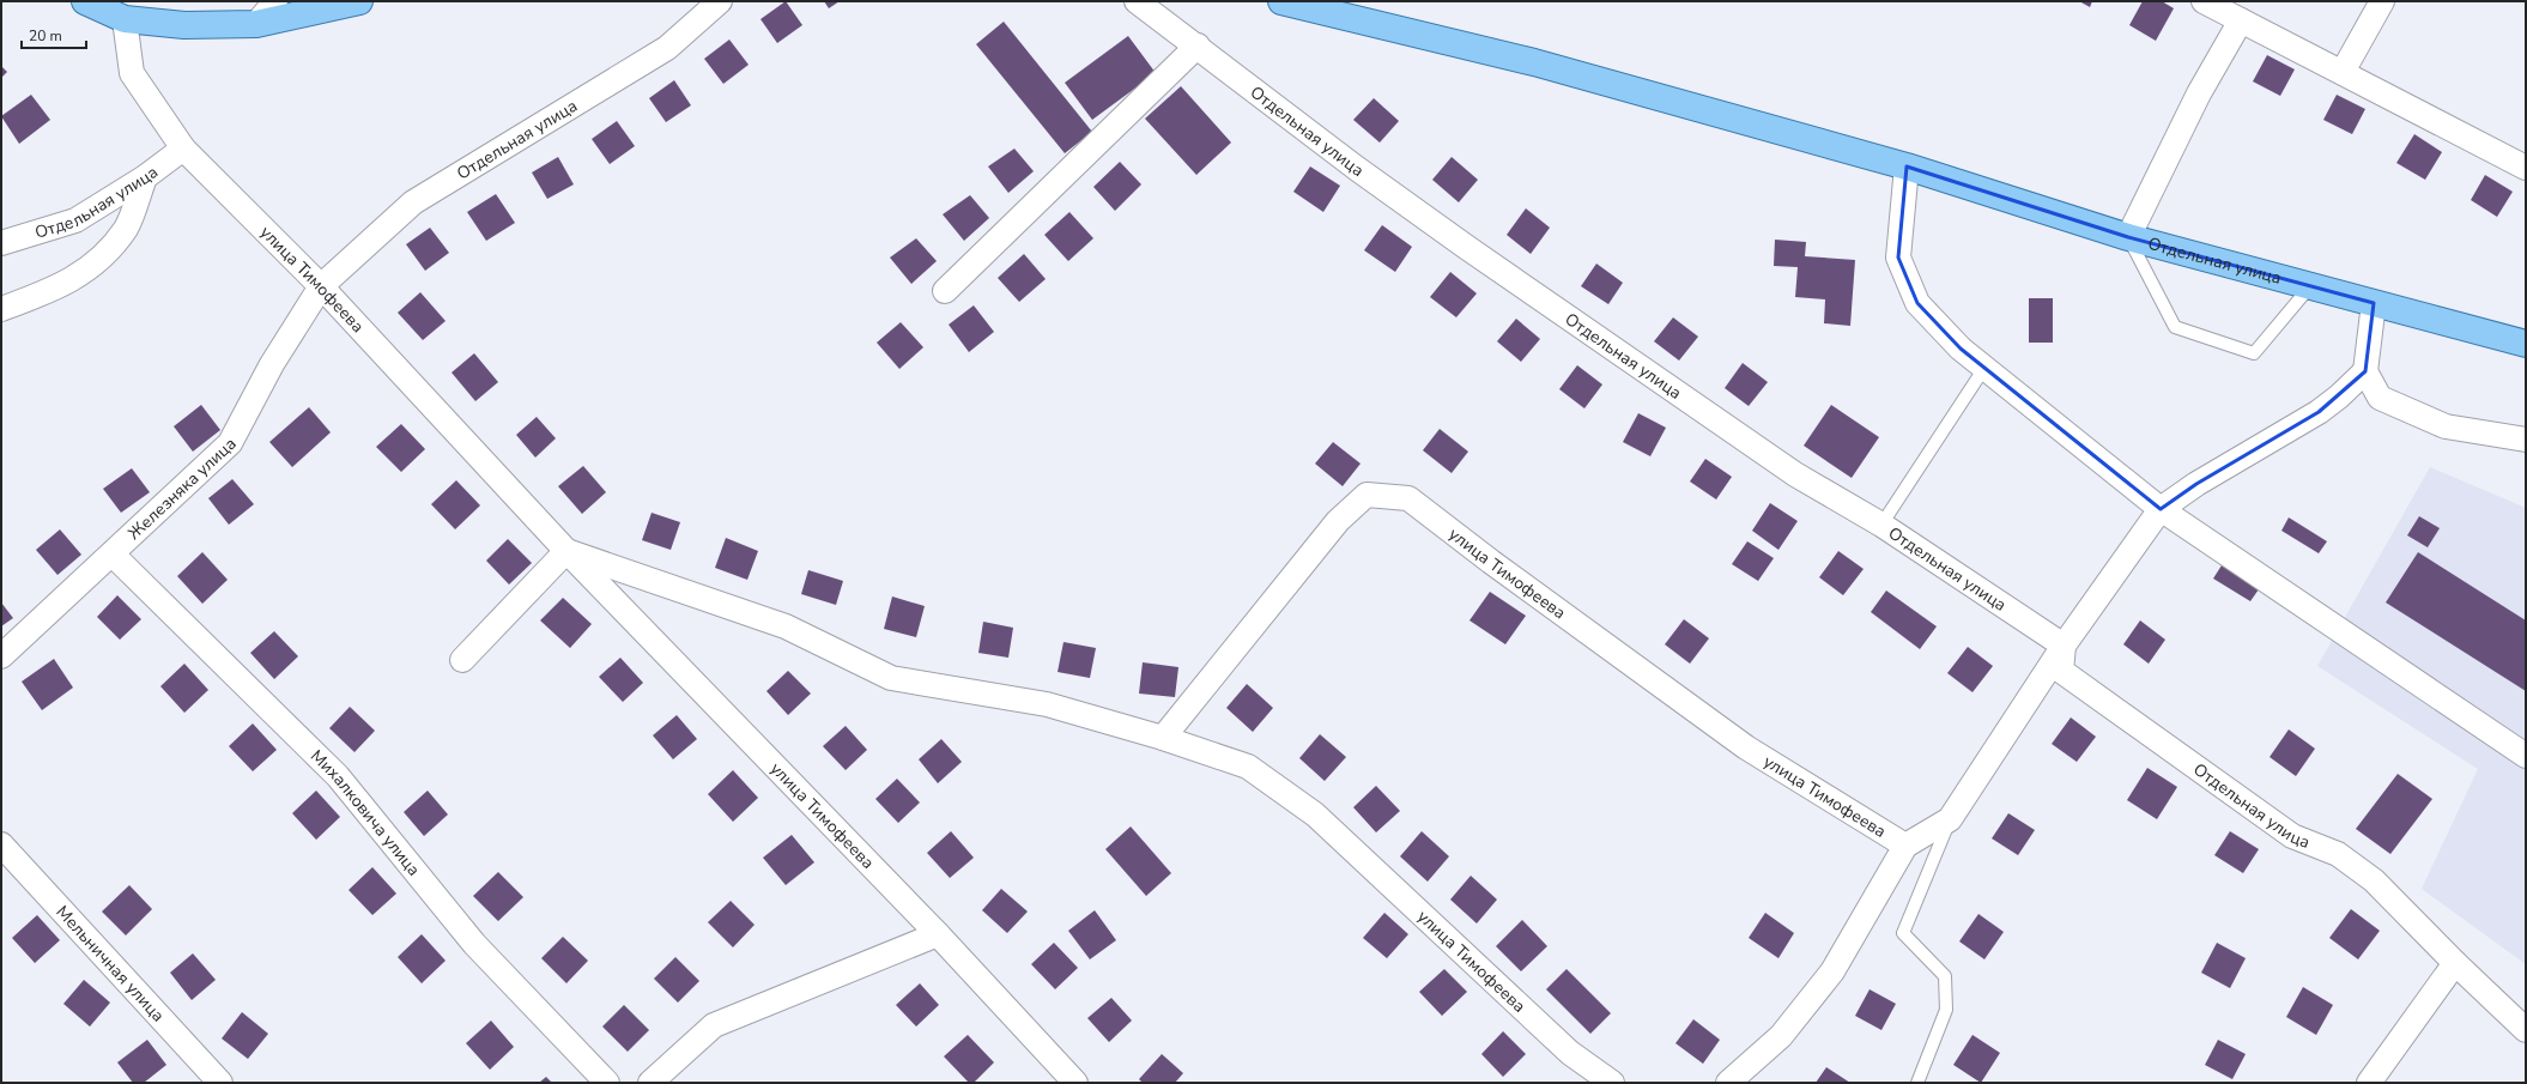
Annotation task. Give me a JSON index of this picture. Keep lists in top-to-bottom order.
{
  "streets": {
    "main road": ["Отдельная улица"],
    "street": [
      "улица Тимофеева",
      "Железняка улица",
      "Михалковича улица",
      "Мельничная улица"
    ]
  },
  "crossings": [
    ["Отдельная улица", "улица Тимофеева"],
    ["Отдельная улица", "Железняка улица"],
    ["улица Тимофеева", "Железняка улица"],
    ["Железняка улица", "Михалковича улица"]
  ],
  "scale_bar": "20 m"
}
